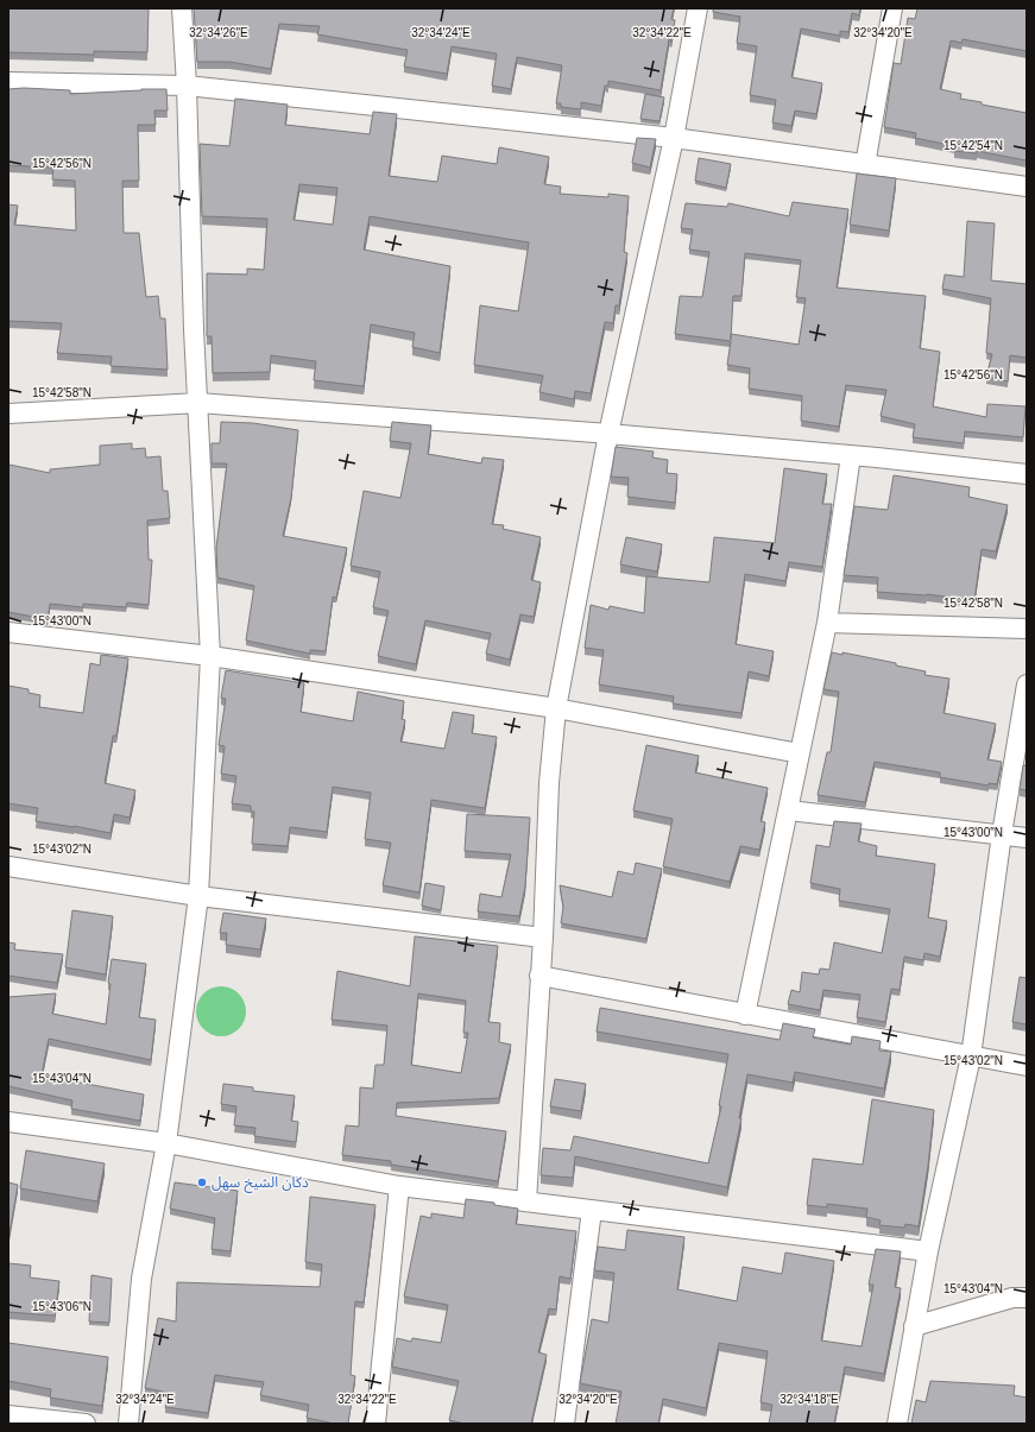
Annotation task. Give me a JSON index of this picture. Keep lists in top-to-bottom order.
{
  "places": ["دكان الشيخ سهل"],
  "coordinates": [
    "32°34'26\"E",
    "32°34'24\"E",
    "32°34'22\"E",
    "32°34'20\"E",
    "15°42'54\"N",
    "15°42'56\"N",
    "15°42'58\"N",
    "15°43'00\"N",
    "15°43'02\"N",
    "15°43'04\"N",
    "15°43'06\"N",
    "32°34'18\"E"
  ]
}
